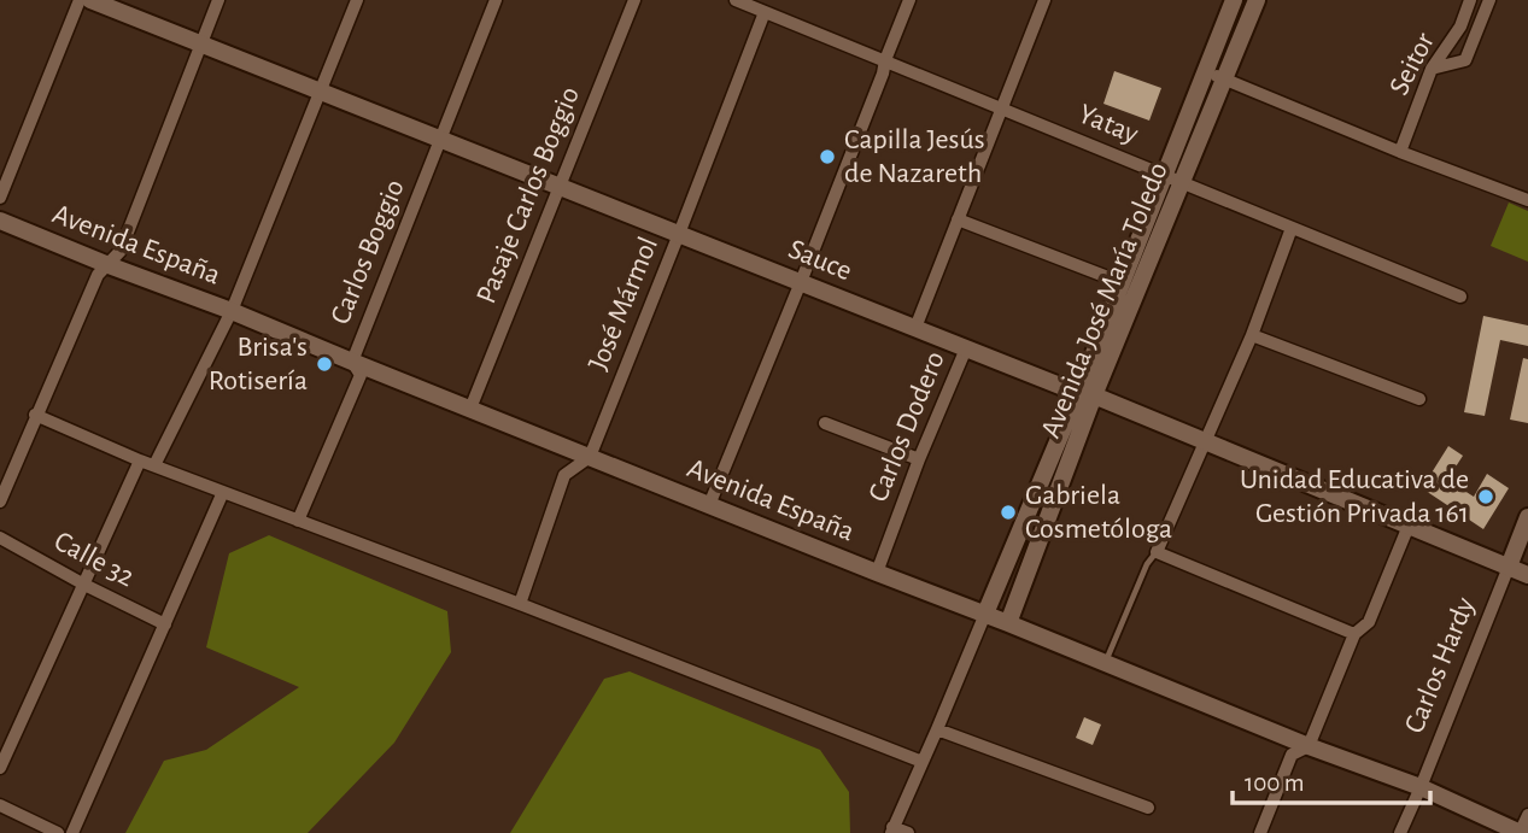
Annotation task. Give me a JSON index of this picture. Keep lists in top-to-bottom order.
{
  "streets": {
    "main road": [
      "Avenida España",
      "Sauce",
      "Avenida José María Toledo",
      "Carlos Hardy"
    ],
    "street": [
      "Seitor",
      "Yatay",
      "Pasaje Carlos Boggio",
      "Carlos Boggio",
      "José Mármol",
      "Carlos Dodero",
      "Calle 32"
    ]
  },
  "crossings": [
    ["Yatay", "Avenida José María Toledo"],
    ["Yatay", "José Mármol"],
    ["Yatay", "Carlos Dodero"],
    ["Pasaje Carlos Boggio", "Avenida España"],
    ["Pasaje Carlos Boggio", "Sauce"],
    ["Avenida España", "Carlos Boggio"],
    ["Avenida España", "Avenida José María Toledo"],
    ["Avenida España", "José Mármol"],
    ["Avenida España", "Carlos Dodero"],
    ["Avenida España", "Carlos Hardy"],
    ["Carlos Boggio", "Sauce"],
    ["Sauce", "Avenida José María Toledo"],
    ["Sauce", "José Mármol"],
    ["Sauce", "Carlos Dodero"],
    ["Sauce", "Carlos Hardy"]
  ],
  "places": [
    "Capilla Jesús de Nazareth",
    "Brisa's Rotisería",
    "Unidad Educativa de Gestión Privada 161",
    "Gabriela Cosmetóloga"
  ],
  "scale_bar": "100 m"
}
